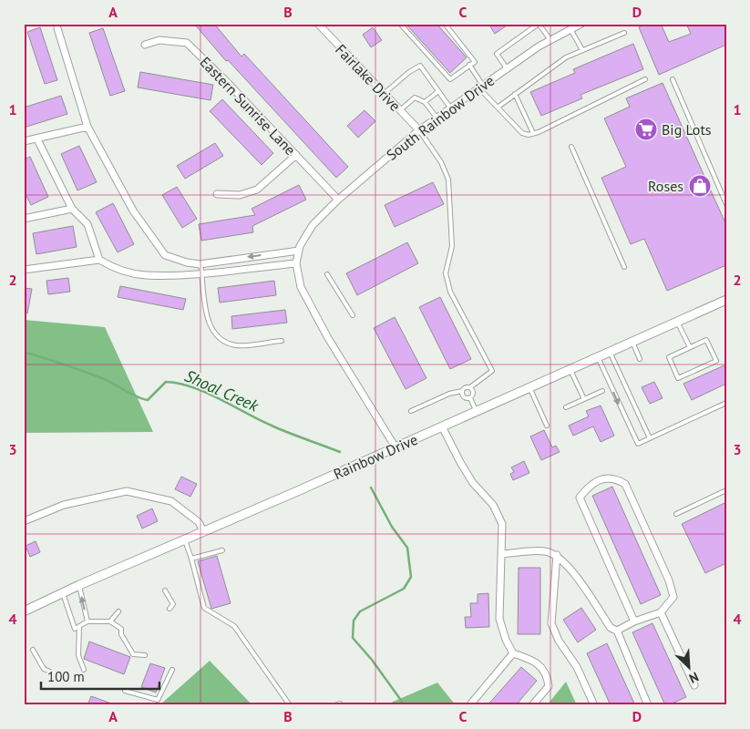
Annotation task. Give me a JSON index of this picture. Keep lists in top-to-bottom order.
{
  "streets": {
    "street": [
      "Fairlake Drive",
      "Eastern Sunrise Lane",
      "South Rainbow Drive",
      "Rainbow Drive"
    ]
  },
  "crossings": [
    ["Fairlake Drive", "South Rainbow Drive"],
    ["Eastern Sunrise Lane", "South Rainbow Drive"],
    ["South Rainbow Drive", "Rainbow Drive"]
  ],
  "water": ["Shoal Creek"],
  "places": {
    "supermarket": ["Big Lots"],
    "shop": ["Roses"]
  },
  "scale_bar": "100 m",
  "north": "bottom right",
  "grid": {
    "columns": [
      "A",
      "B",
      "C",
      "D"
    ],
    "rows": [
      "1",
      "2",
      "3",
      "4"
    ]
  }
}
